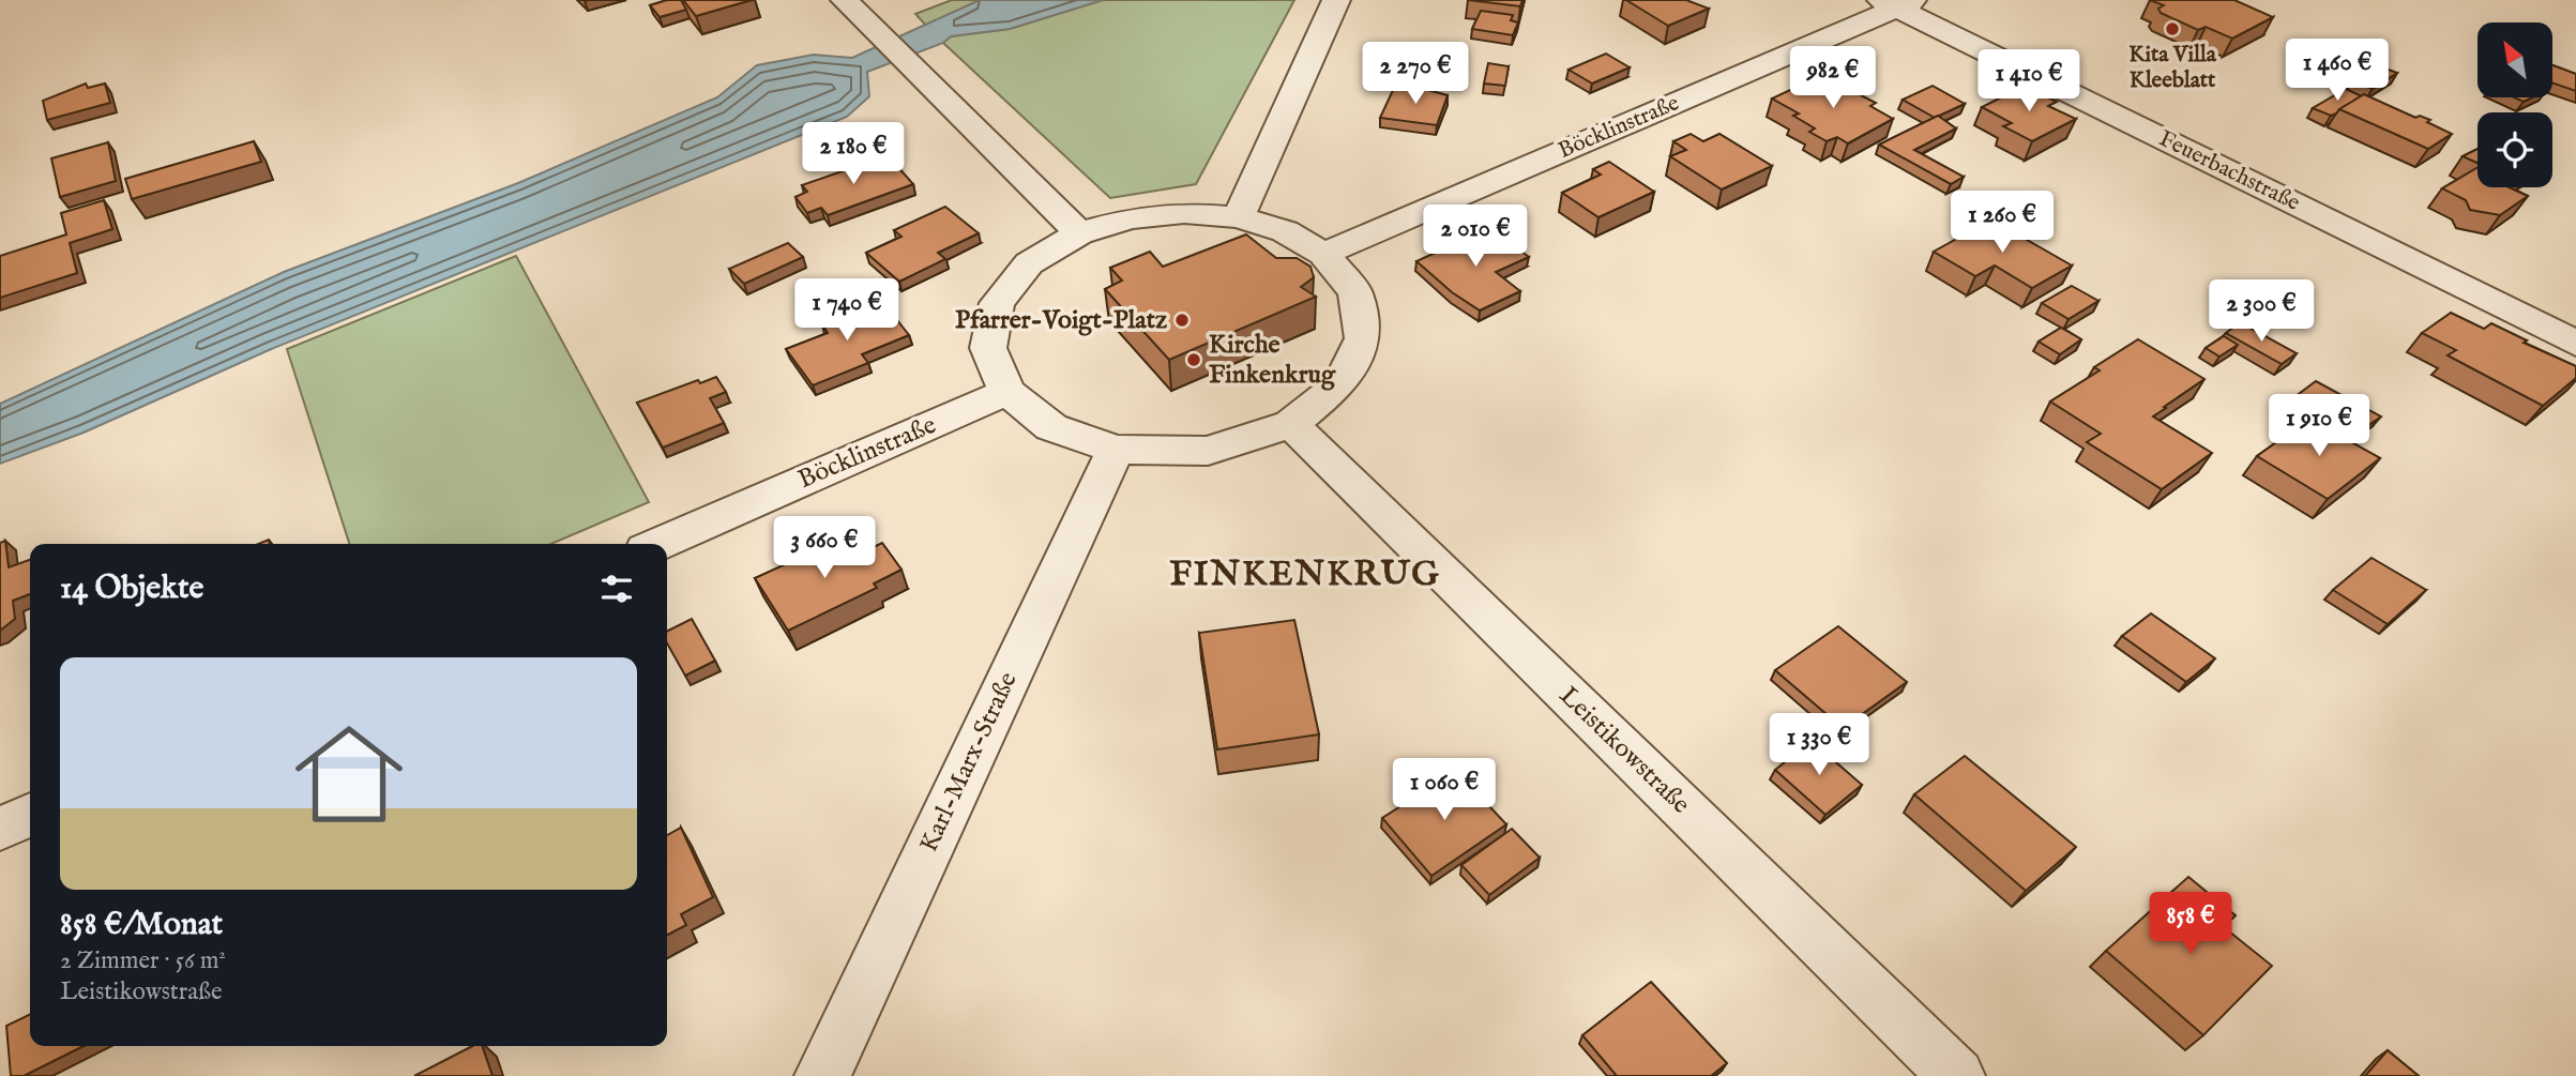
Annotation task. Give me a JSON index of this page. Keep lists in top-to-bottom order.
{
  "streets": {
    "street": [
      "Böcklinstraße",
      "Feuerbachstraße",
      "Leistikowstraße",
      "Karl-Marx-Straße"
    ]
  },
  "crossings": [
    ["Böcklinstraße", "Feuerbachstraße"]
  ],
  "districts": ["FINKENKRUG"],
  "places": ["Kita Villa Kleeblatt", "Pfarrer-Voigt-Platz", "Kirche Finkenkrug"],
  "north": "top left",
  "page": {
    "price": [
      "1 460 €",
      "2 270 €",
      "982 €",
      "1 410 €",
      "2 180 €",
      "1 260 €",
      "2 010 €",
      "1 740 €",
      "2 300 €",
      "1 910 €",
      "3 660 €",
      "1 330 €",
      "1 060 €",
      "858 €"
    ],
    "heading": "14 Objekte",
    "list": [
      {
        "name": "858 €/Monat",
        "note": "2 Zimmer · 56 m² · Leistikowstraße"
      }
    ]
  }
}
